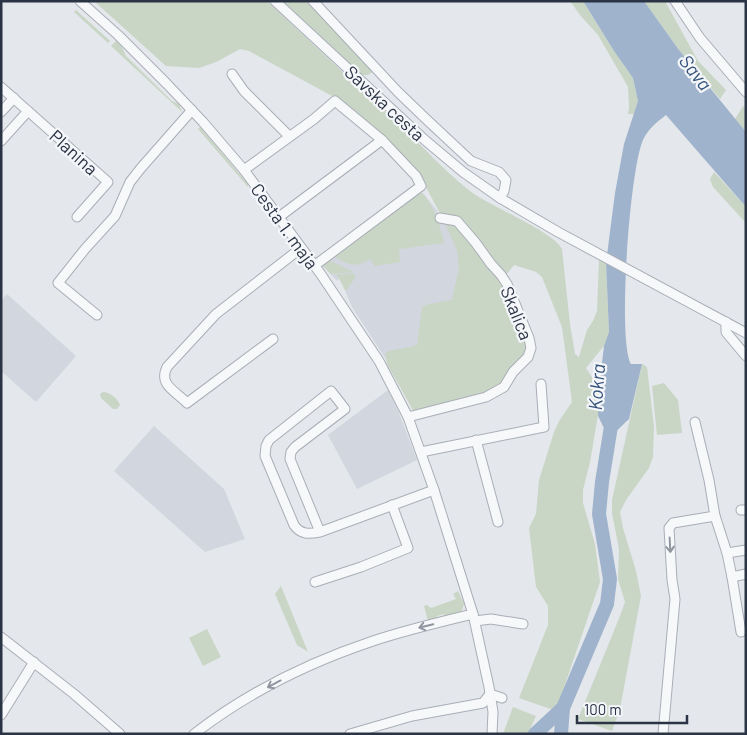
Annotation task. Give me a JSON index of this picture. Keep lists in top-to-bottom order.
{
  "streets": {
    "street": [
      "Savska cesta",
      "Planina",
      "Cesta 1. maja",
      "Skalica"
    ]
  },
  "crossings": [
    ["Cesta 1. maja", "Skalica"]
  ],
  "water": ["Sava", "Kokra"],
  "scale_bar": "100 m"
}
